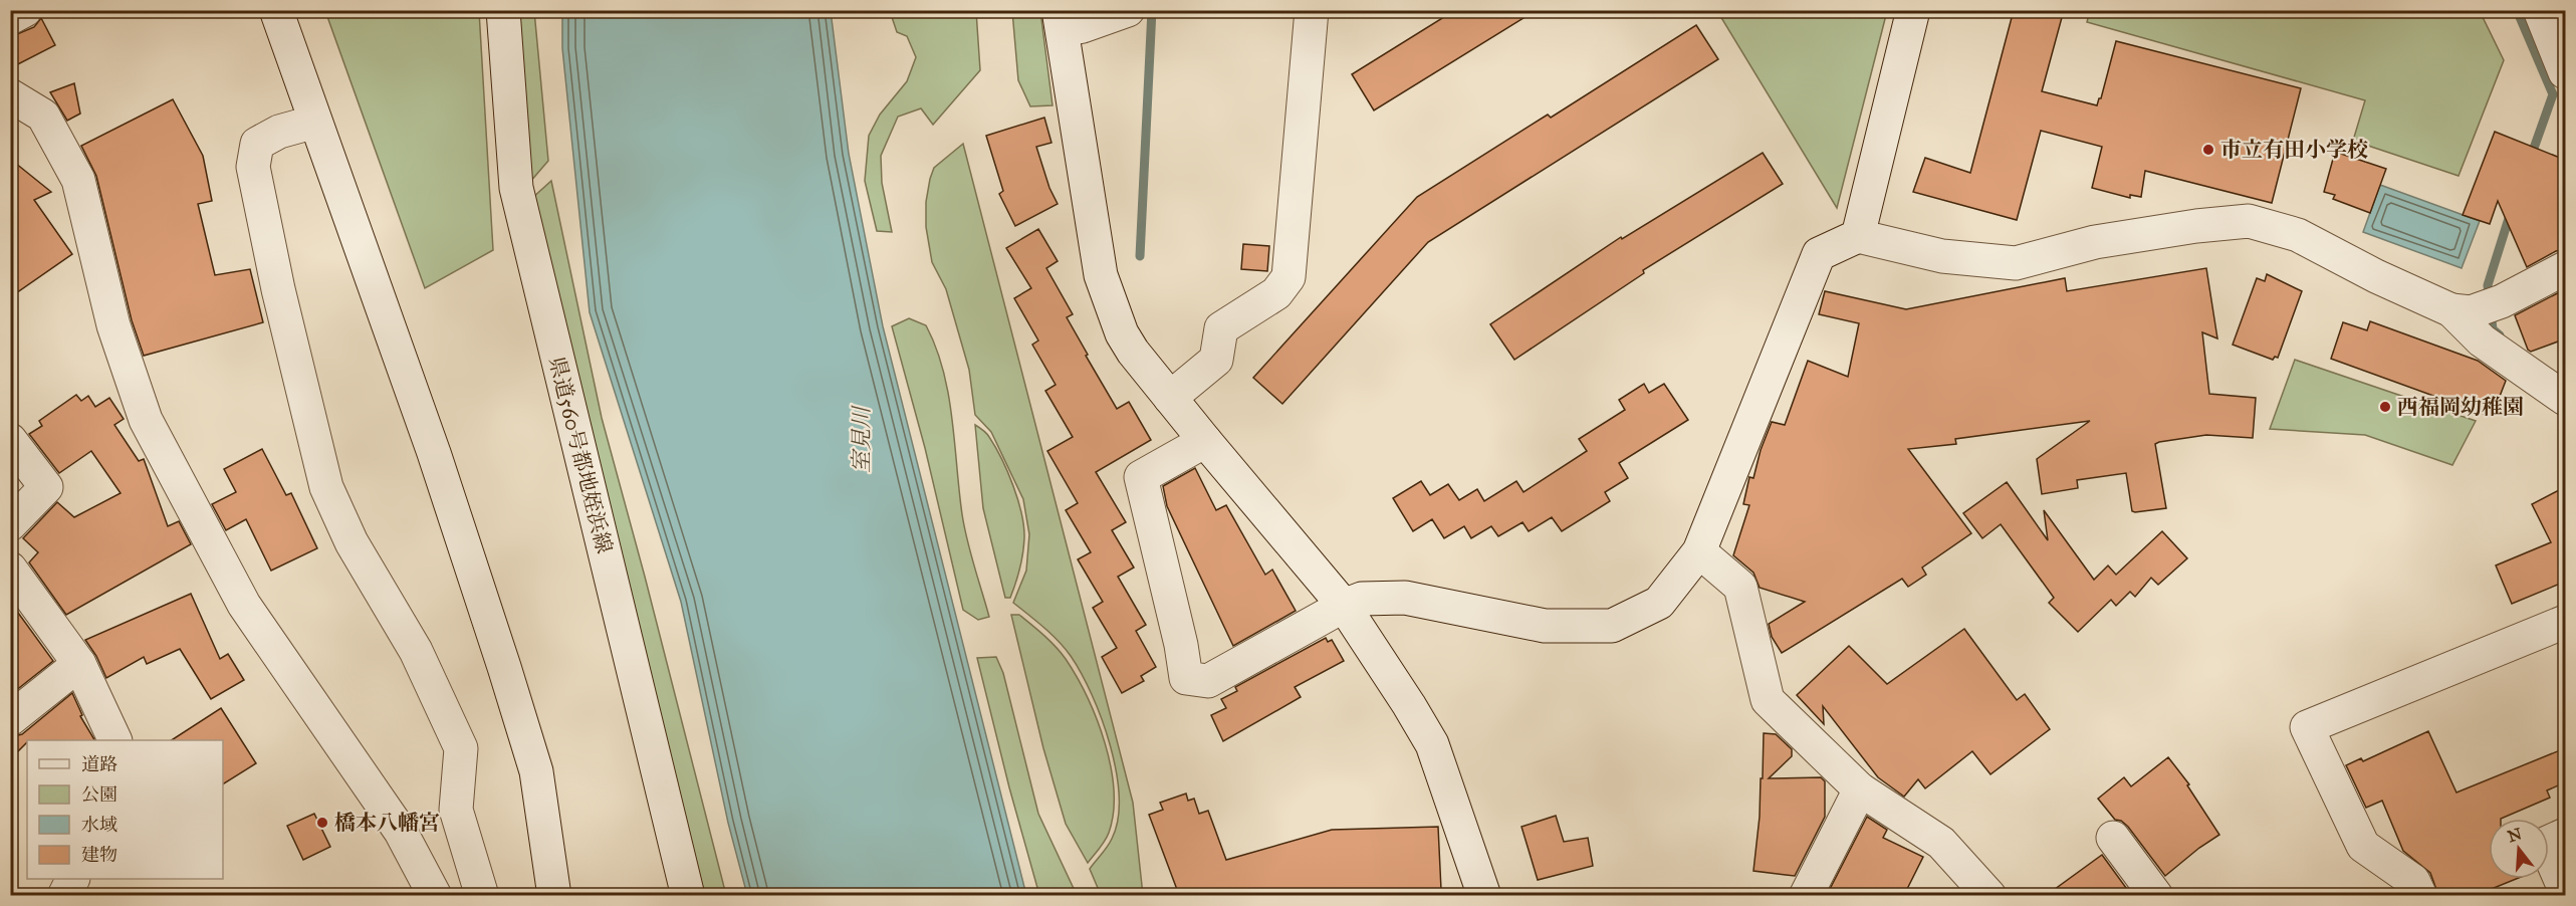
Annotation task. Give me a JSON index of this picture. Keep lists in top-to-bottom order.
{
  "streets": {
    "street": ["県道560号都地姪浜線"]
  },
  "water": ["室見川"],
  "places": ["市立有田小学校", "西福岡幼稚園", "橋本八幡宮"],
  "legend": [
    "道路",
    "公園",
    "水域",
    "建物"
  ],
  "north": "top"
}
